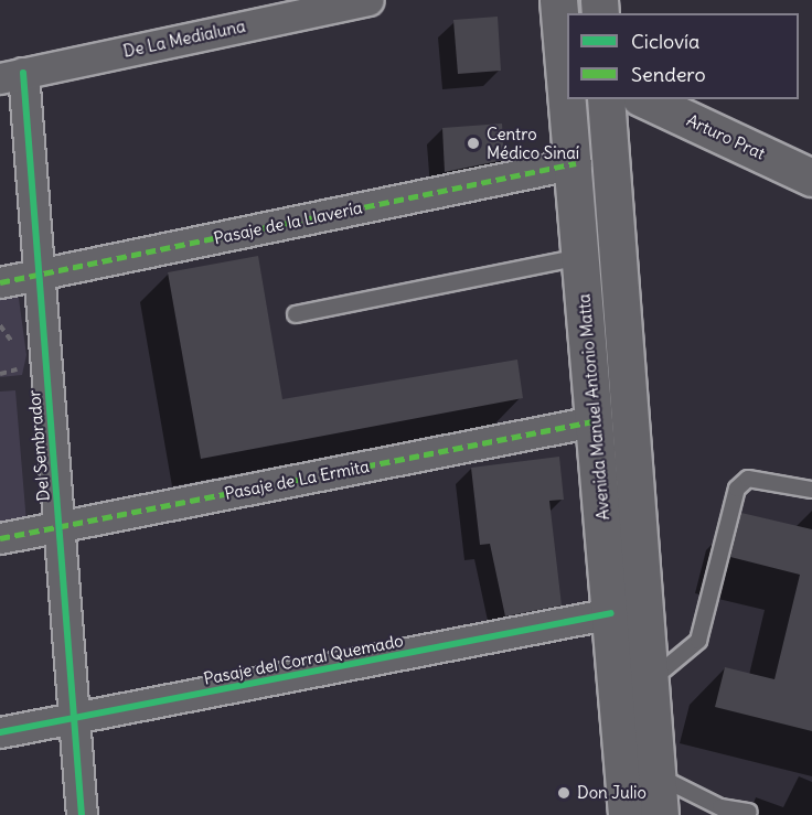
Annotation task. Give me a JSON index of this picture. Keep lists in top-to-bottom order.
{
  "streets": {
    "main road": ["Arturo Prat", "Avenida Manuel Antonio Matta"],
    "street": [
      "De La Medialuna",
      "Pasaje de la Llavería",
      "Del Sembrador",
      "Pasaje de La Ermita",
      "Pasaje del Corral Quemado"
    ]
  },
  "crossings": [
    ["De La Medialuna", "Del Sembrador"],
    ["Pasaje de la Llavería", "Avenida Manuel Antonio Matta"],
    ["Pasaje de la Llavería", "Del Sembrador"],
    ["Avenida Manuel Antonio Matta", "Pasaje de La Ermita"],
    ["Avenida Manuel Antonio Matta", "Pasaje del Corral Quemado"],
    ["Del Sembrador", "Pasaje de La Ermita"],
    ["Del Sembrador", "Pasaje del Corral Quemado"]
  ],
  "places": ["Centro Médico Sinaí", "Don Julio"],
  "legend": ["Ciclovía", "Sendero"]
}
